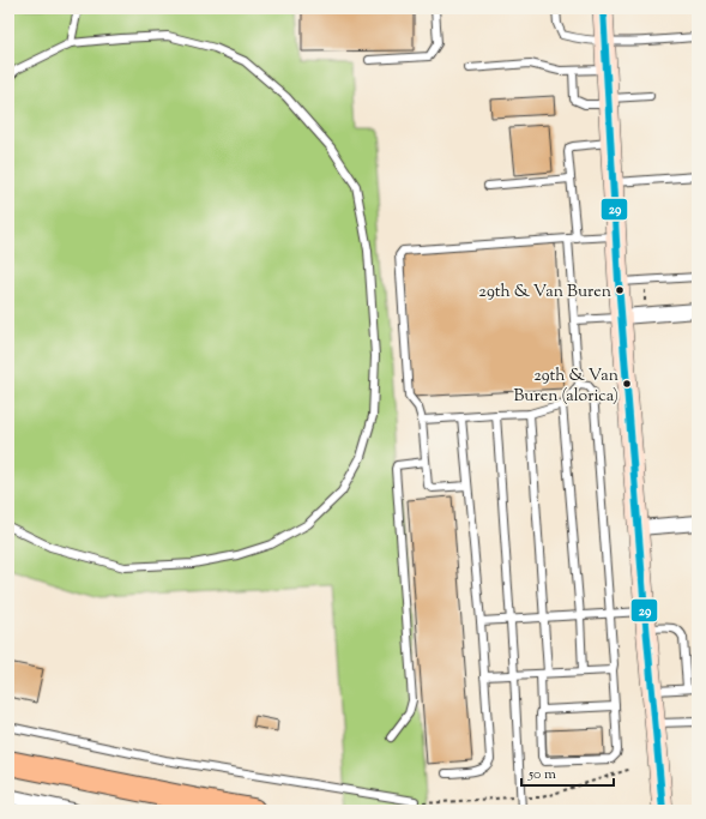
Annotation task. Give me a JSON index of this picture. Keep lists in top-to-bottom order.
{
  "places": ["29th & Van Buren", "29th & Van Buren (alorica)"],
  "lines": ["transit line 29"],
  "scale_bar": "50 m"
}
